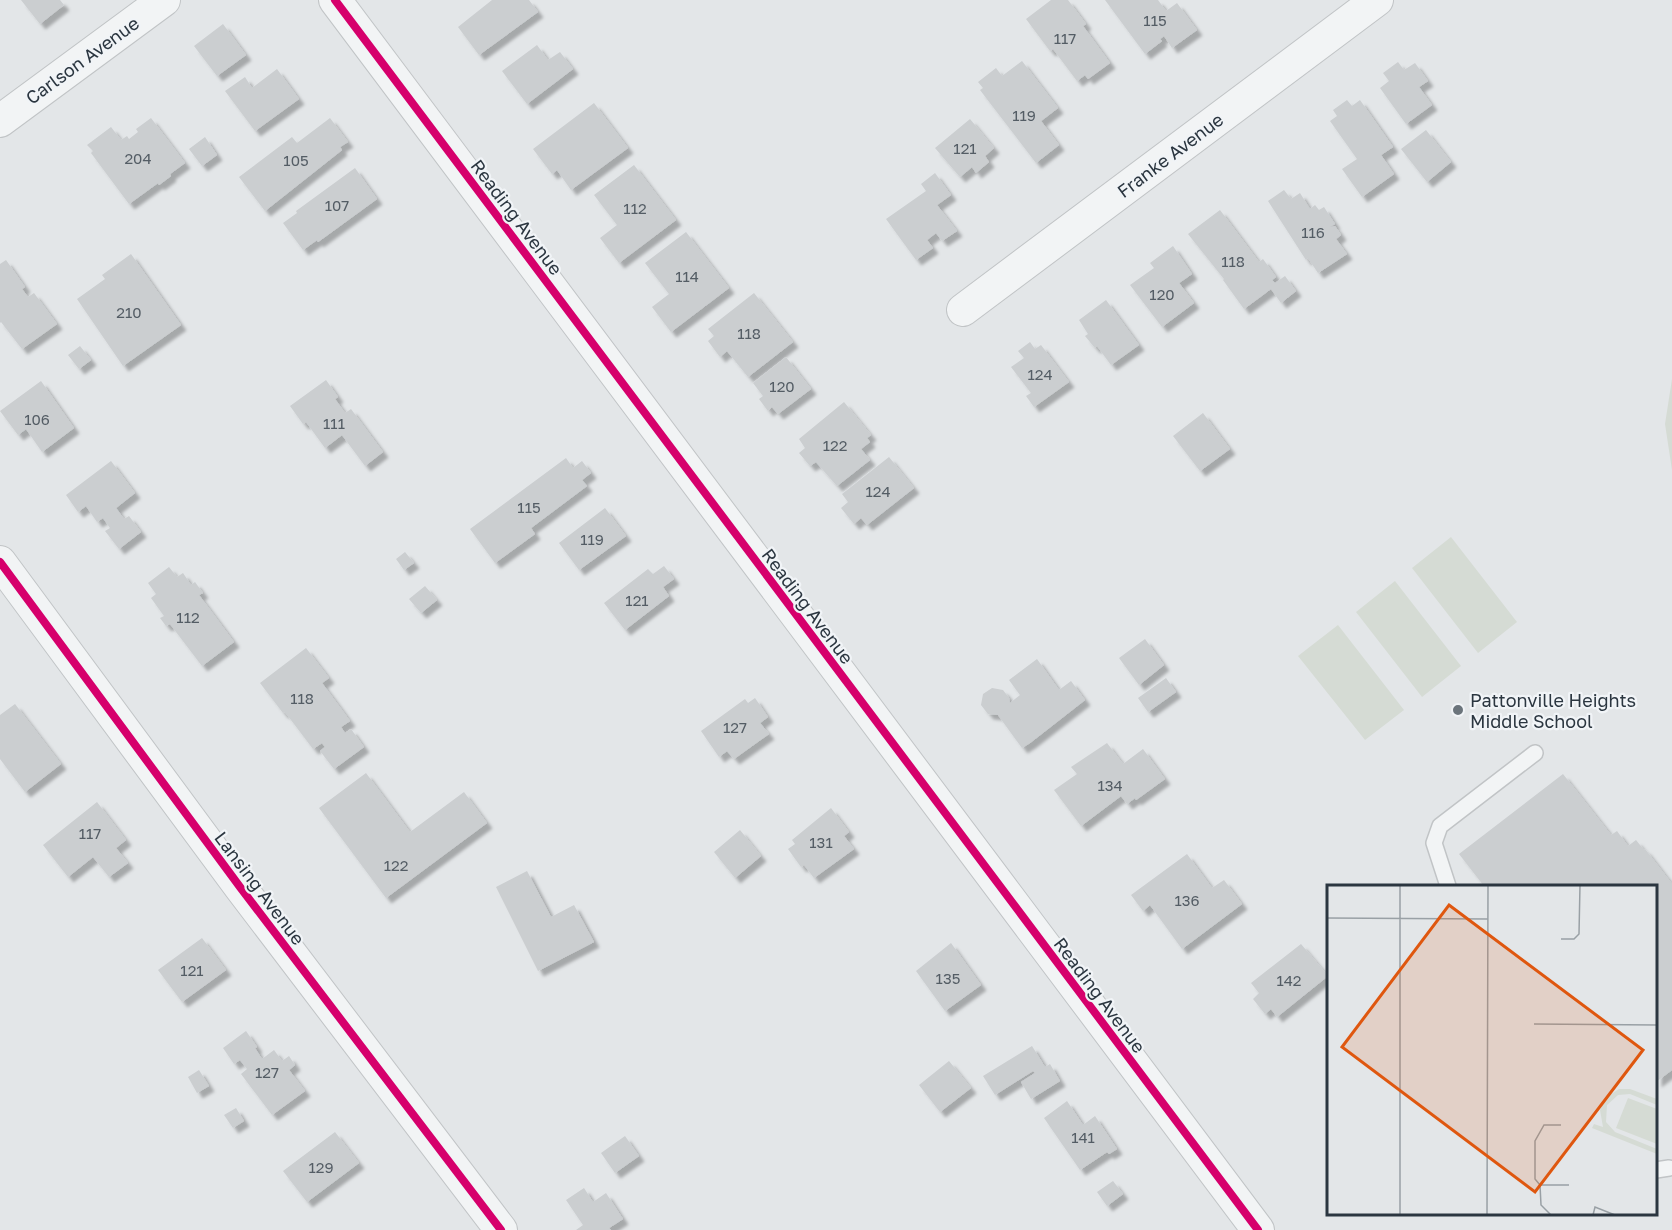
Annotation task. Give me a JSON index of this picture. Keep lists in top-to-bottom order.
{
  "streets": {
    "street": [
      "Carlson Avenue",
      "Franke Avenue",
      "Reading Avenue",
      "Lansing Avenue"
    ]
  },
  "places": ["Pattonville Heights Middle School"],
  "house_numbers": [
    "115",
    "117",
    "119",
    "121",
    "204",
    "105",
    "107",
    "112",
    "116",
    "118",
    "114",
    "120",
    "210",
    "118",
    "124",
    "120",
    "106",
    "111",
    "122",
    "124",
    "115",
    "119",
    "121",
    "112",
    "118",
    "127",
    "134",
    "117",
    "131",
    "122",
    "136",
    "121",
    "135",
    "142",
    "127",
    "141",
    "129"
  ]
}
